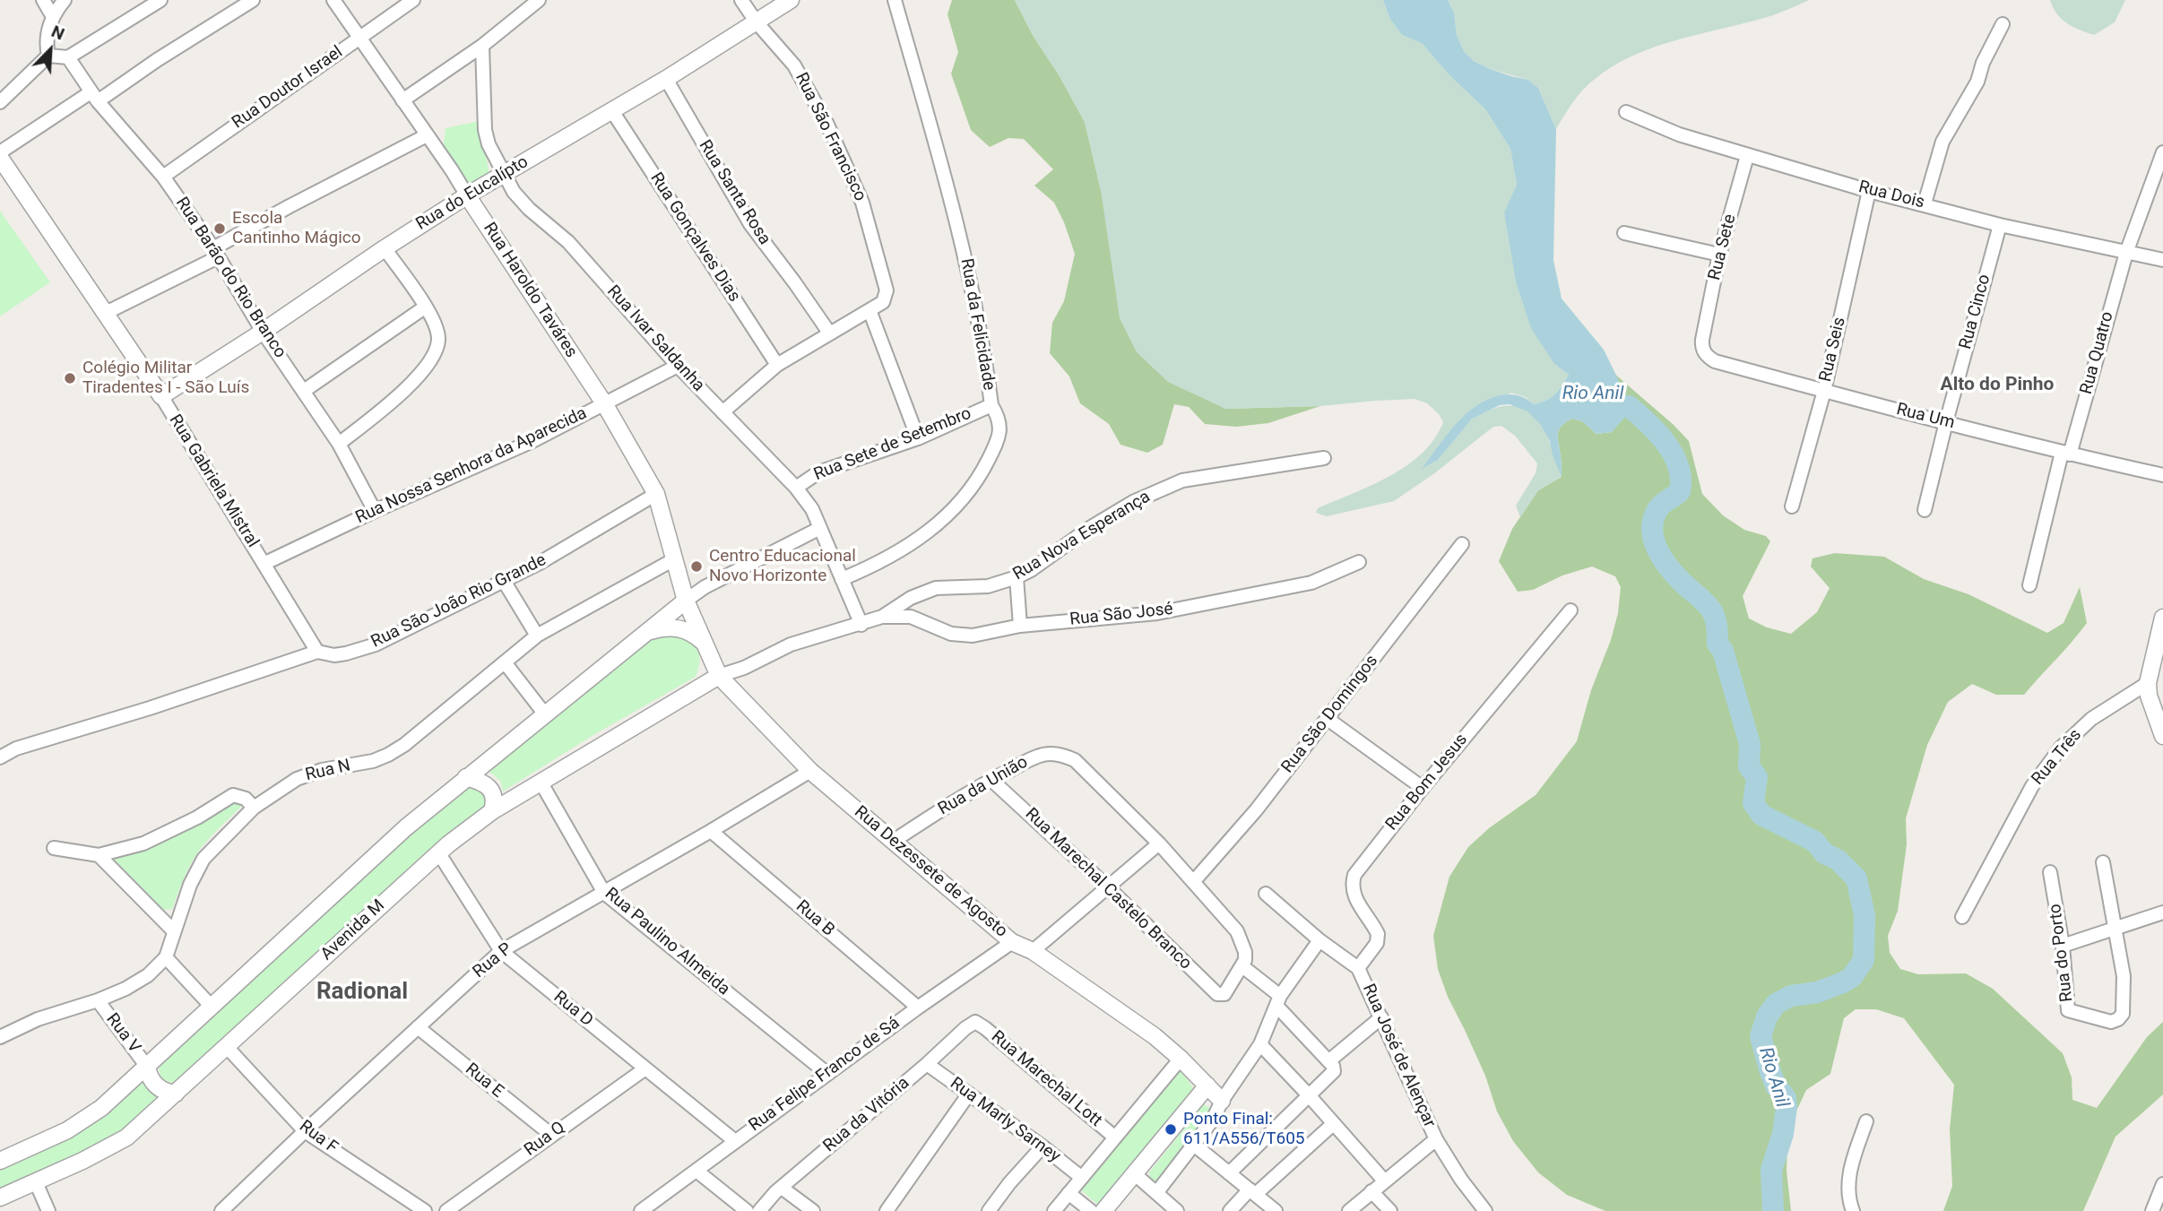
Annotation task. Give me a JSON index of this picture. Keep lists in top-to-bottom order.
{
  "streets": {
    "street": [
      "Rua Doutor Israel",
      "Rua São Francisco",
      "Rua Santa Rosa",
      "Rua do Eucalípto",
      "Rua Dois",
      "Rua Gonçalves Dias",
      "Rua Sete",
      "Rua Barão do Rio Branco",
      "Rua Haroldo Taváres",
      "Rua Cinco",
      "Rua da Felicidade",
      "Rua Ivar Saldanha",
      "Rua Seis",
      "Rua Quatro",
      "Rua Um",
      "Rua Sete de Setembro",
      "Rua Nossa Senhora da Aparecida",
      "Rua Gabriela Mistral",
      "Rua Nova Esperança",
      "Rua São João Rio Grande",
      "Rua São José",
      "Rua São Domingos",
      "Rua Três",
      "Rua N",
      "Rua Bom Jesus",
      "Rua da União",
      "Rua Dezessete de Agosto",
      "Rua Marechal Castelo Branco",
      "Rua B",
      "Avenida M",
      "Rua Paulino Almeida",
      "Rua do Porto",
      "Rua P",
      "Rua D",
      "Rua V",
      "Rua José de Alençar",
      "Rua Felipe Franco de Sá",
      "Rua Marechal Lott",
      "Rua E",
      "Rua da Vitória",
      "Rua Marly Sarney",
      "Rua F",
      "Rua Q"
    ]
  },
  "crossings": [
    ["Rua Doutor Israel", "Rua Barão do Rio Branco"],
    ["Rua Doutor Israel", "Rua Haroldo Taváres"],
    ["Rua São Francisco", "Rua do Eucalípto"],
    ["Rua Santa Rosa", "Rua do Eucalípto"],
    ["Rua do Eucalípto", "Rua Gonçalves Dias"],
    ["Rua do Eucalípto", "Rua Barão do Rio Branco"],
    ["Rua do Eucalípto", "Rua Haroldo Taváres"],
    ["Rua do Eucalípto", "Rua Ivar Saldanha"],
    ["Rua do Eucalípto", "Rua Gabriela Mistral"],
    ["Rua Dois", "Rua Sete"],
    ["Rua Dois", "Rua Cinco"],
    ["Rua Dois", "Rua Seis"],
    ["Rua Dois", "Rua Quatro"],
    ["Rua Sete", "Rua Um"],
    ["Rua Barão do Rio Branco", "Rua Nossa Senhora da Aparecida"],
    ["Rua Haroldo Taváres", "Rua Nossa Senhora da Aparecida"],
    ["Rua Haroldo Taváres", "Rua São João Rio Grande"],
    ["Rua Haroldo Taváres", "Rua N"],
    ["Rua Haroldo Taváres", "Rua Dezessete de Agosto"],
    ["Rua Cinco", "Rua Um"],
    ["Rua da Felicidade", "Rua Ivar Saldanha"],
    ["Rua da Felicidade", "Rua Sete de Setembro"],
    ["Rua Ivar Saldanha", "Rua Sete de Setembro"],
    ["Rua Ivar Saldanha", "Rua Nossa Senhora da Aparecida"],
    ["Rua Seis", "Rua Um"],
    ["Rua Quatro", "Rua Um"],
    ["Rua Nossa Senhora da Aparecida", "Rua Gabriela Mistral"],
    ["Rua Gabriela Mistral", "Rua São João Rio Grande"],
    ["Rua Nova Esperança", "Rua São José"],
    ["Rua São Domingos", "Rua da União"],
    ["Rua N", "Rua V"],
    ["Rua Bom Jesus", "Rua José de Alençar"],
    ["Rua da União", "Rua Dezessete de Agosto"],
    ["Rua da União", "Rua Marechal Castelo Branco"],
    ["Rua Dezessete de Agosto", "Avenida M"],
    ["Rua Dezessete de Agosto", "Rua P"],
    ["Rua Dezessete de Agosto", "Rua Felipe Franco de Sá"],
    ["Rua B", "Rua P"],
    ["Rua B", "Rua Felipe Franco de Sá"],
    ["Avenida M", "Rua Paulino Almeida"],
    ["Avenida M", "Rua D"],
    ["Avenida M", "Rua F"],
    ["Rua Paulino Almeida", "Rua P"],
    ["Rua Paulino Almeida", "Rua Felipe Franco de Sá"],
    ["Rua P", "Rua D"],
    ["Rua P", "Rua E"],
    ["Rua P", "Rua F"],
    ["Rua D", "Rua Felipe Franco de Sá"],
    ["Rua D", "Rua Q"],
    ["Rua Marechal Lott", "Rua da Vitória"],
    ["Rua E", "Rua Q"],
    ["Rua da Vitória", "Rua Marly Sarney"]
  ],
  "districts": ["Alto do Pinho", "Radional"],
  "water": ["Rio Anil"],
  "places": [
    "Escola Cantinho Mágico",
    "Colégio Militar Tiradentes I - São Luís",
    "Centro Educacional Novo Horizonte",
    "Ponto Final: 611/A556/T605"
  ],
  "north": "top right"
}
